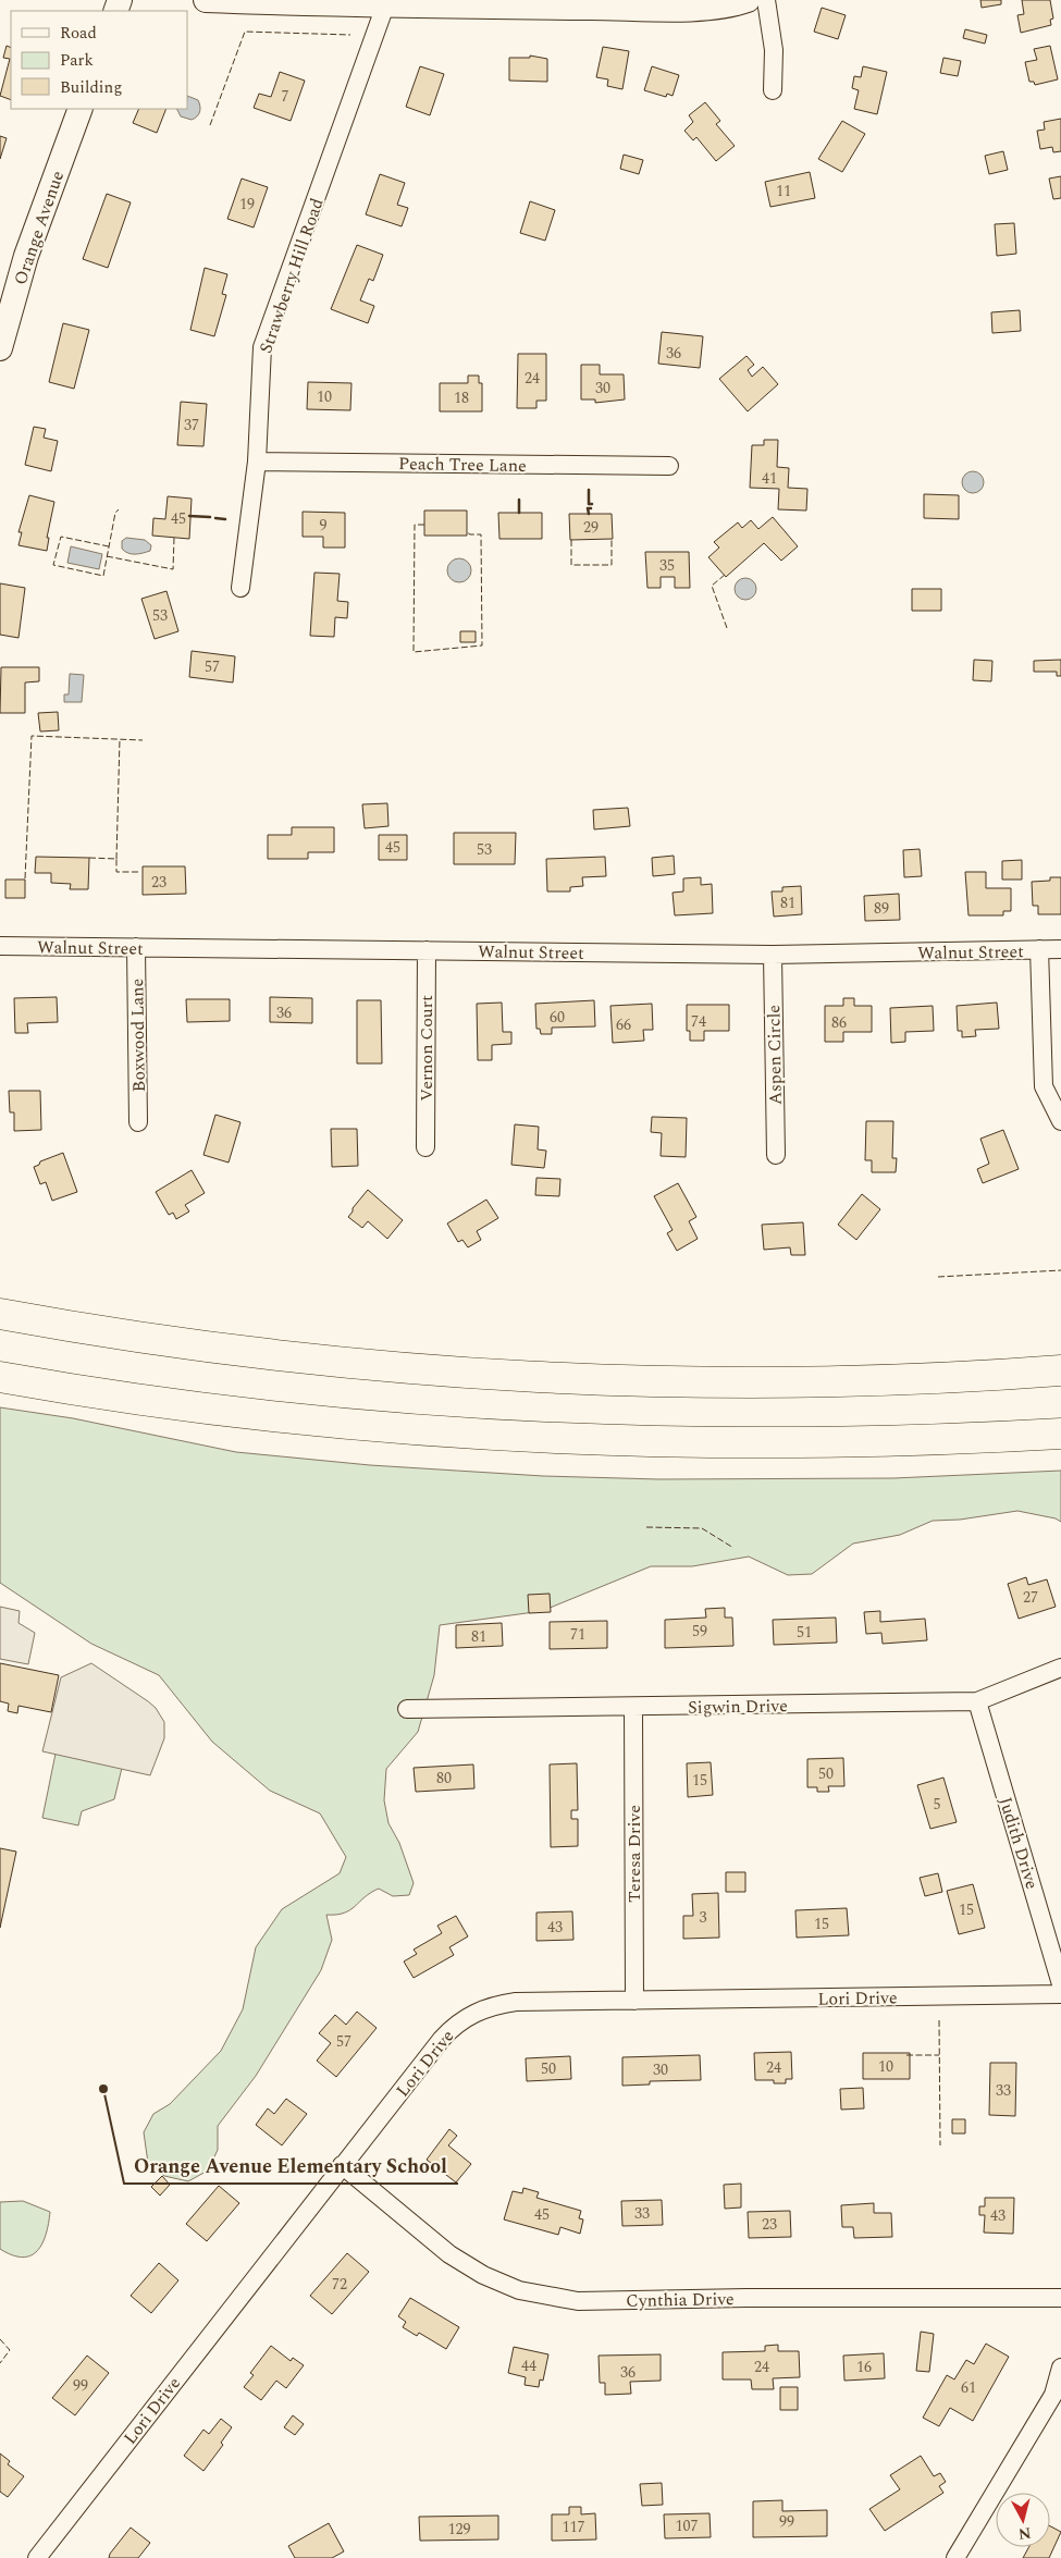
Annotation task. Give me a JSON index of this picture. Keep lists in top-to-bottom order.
{
  "streets": {
    "main road": ["Orange Avenue"],
    "street": [
      "Strawberry Hill Road",
      "Peach Tree Lane",
      "Walnut Street",
      "Boxwood Lane",
      "Vernon Court",
      "Aspen Circle",
      "Sigwin Drive",
      "Judith Drive",
      "Teresa Drive",
      "Lori Drive",
      "Cynthia Drive"
    ]
  },
  "crossings": [
    ["Strawberry Hill Road", "Peach Tree Lane"],
    ["Walnut Street", "Boxwood Lane"],
    ["Walnut Street", "Vernon Court"],
    ["Walnut Street", "Aspen Circle"],
    ["Sigwin Drive", "Judith Drive"],
    ["Sigwin Drive", "Teresa Drive"],
    ["Teresa Drive", "Lori Drive"],
    ["Lori Drive", "Cynthia Drive"]
  ],
  "places": ["Orange Avenue Elementary School"],
  "house_numbers": [
    "7",
    "11",
    "19",
    "36",
    "24",
    "30",
    "10",
    "18",
    "37",
    "41",
    "45",
    "9",
    "29",
    "35",
    "53",
    "57",
    "45",
    "53",
    "23",
    "81",
    "89",
    "36",
    "60",
    "74",
    "86",
    "66",
    "27",
    "59",
    "51",
    "71",
    "81",
    "50",
    "80",
    "15",
    "5",
    "15",
    "3",
    "15",
    "43",
    "57",
    "10",
    "24",
    "50",
    "30",
    "33",
    "33",
    "45",
    "43",
    "23",
    "72",
    "44",
    "24",
    "16",
    "36",
    "99",
    "61",
    "99",
    "107",
    "117",
    "129"
  ],
  "legend": ["Road", "Park", "Building"],
  "north": "bottom"
}
